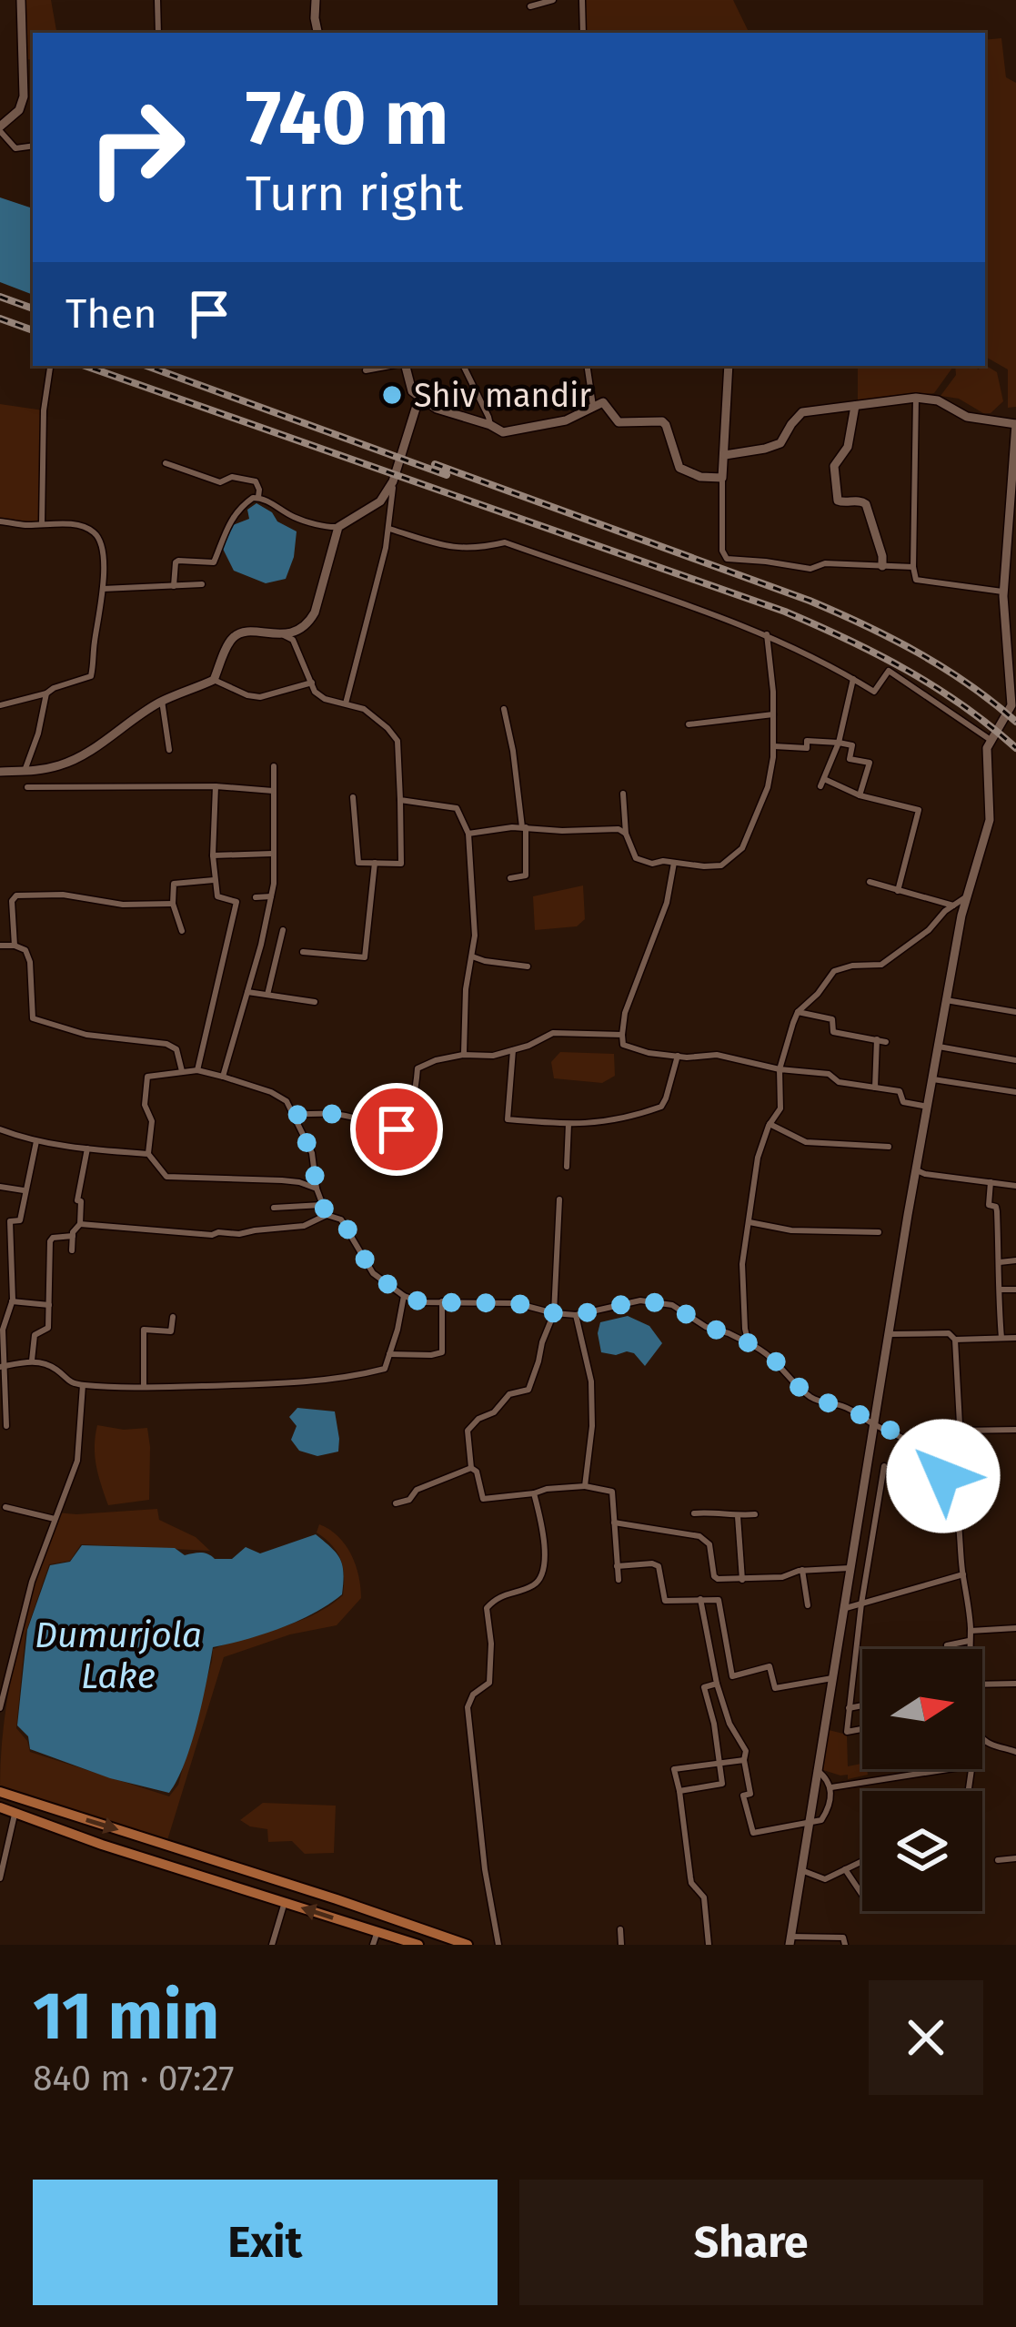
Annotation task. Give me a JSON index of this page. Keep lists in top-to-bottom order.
{
  "water": ["Dumurjola Lake"],
  "places": ["Shiv mandir"],
  "north": "right",
  "page": {
    "turn": ["740 m", "Turn right"],
    "then": "Then",
    "heading": ["11 min", "840 m · 07:27"],
    "buttons": ["Exit", "Share"]
  }
}
